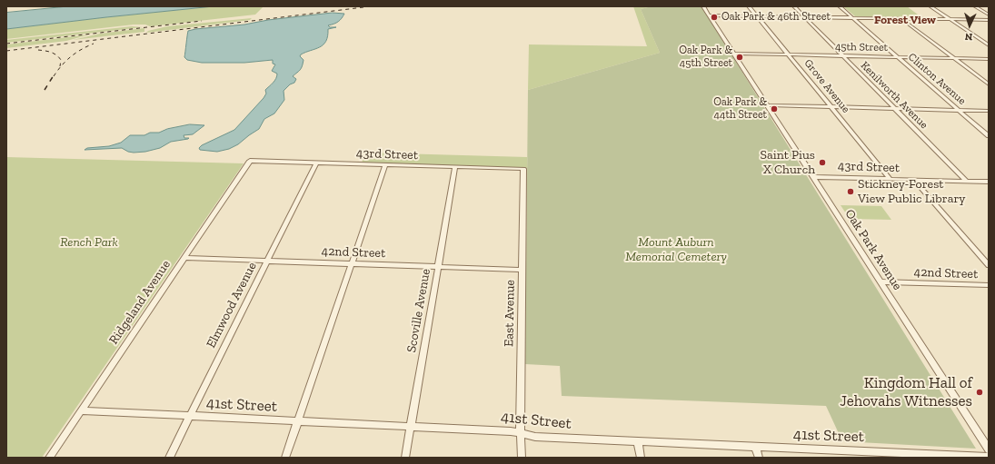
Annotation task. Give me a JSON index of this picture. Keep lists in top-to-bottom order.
{
  "streets": {
    "street": [
      "45th Street",
      "Clinton Avenue",
      "Grove Avenue",
      "Kenilworth Avenue",
      "43rd Street",
      "Oak Park Avenue",
      "42nd Street",
      "Ridgeland Avenue",
      "Elmwood Avenue",
      "Scoville Avenue",
      "East Avenue",
      "41st Street"
    ]
  },
  "crossings": [
    ["45th Street", "Clinton Avenue"],
    ["45th Street", "Grove Avenue"],
    ["45th Street", "Kenilworth Avenue"],
    ["45th Street", "Oak Park Avenue"],
    ["Grove Avenue", "43rd Street"],
    ["Kenilworth Avenue", "43rd Street"],
    ["43rd Street", "Oak Park Avenue"],
    ["43rd Street", "Ridgeland Avenue"],
    ["43rd Street", "Elmwood Avenue"],
    ["43rd Street", "Scoville Avenue"],
    ["43rd Street", "East Avenue"],
    ["Oak Park Avenue", "42nd Street"],
    ["42nd Street", "Ridgeland Avenue"],
    ["42nd Street", "Elmwood Avenue"],
    ["42nd Street", "Scoville Avenue"],
    ["42nd Street", "East Avenue"],
    ["Ridgeland Avenue", "41st Street"],
    ["Elmwood Avenue", "41st Street"],
    ["Scoville Avenue", "41st Street"],
    ["East Avenue", "41st Street"]
  ],
  "districts": ["Forest View"],
  "parks": ["Rench Park", "Mount Auburn Memorial Cemetery"],
  "places": [
    "Oak Park & 46th Street",
    "Oak Park & 45th Street",
    "Oak Park & 44th Street",
    "Saint Pius X Church",
    "Stickney-Forest View Public Library",
    "Kingdom Hall of Jehovahs Witnesses"
  ],
  "north": "bottom"
}
